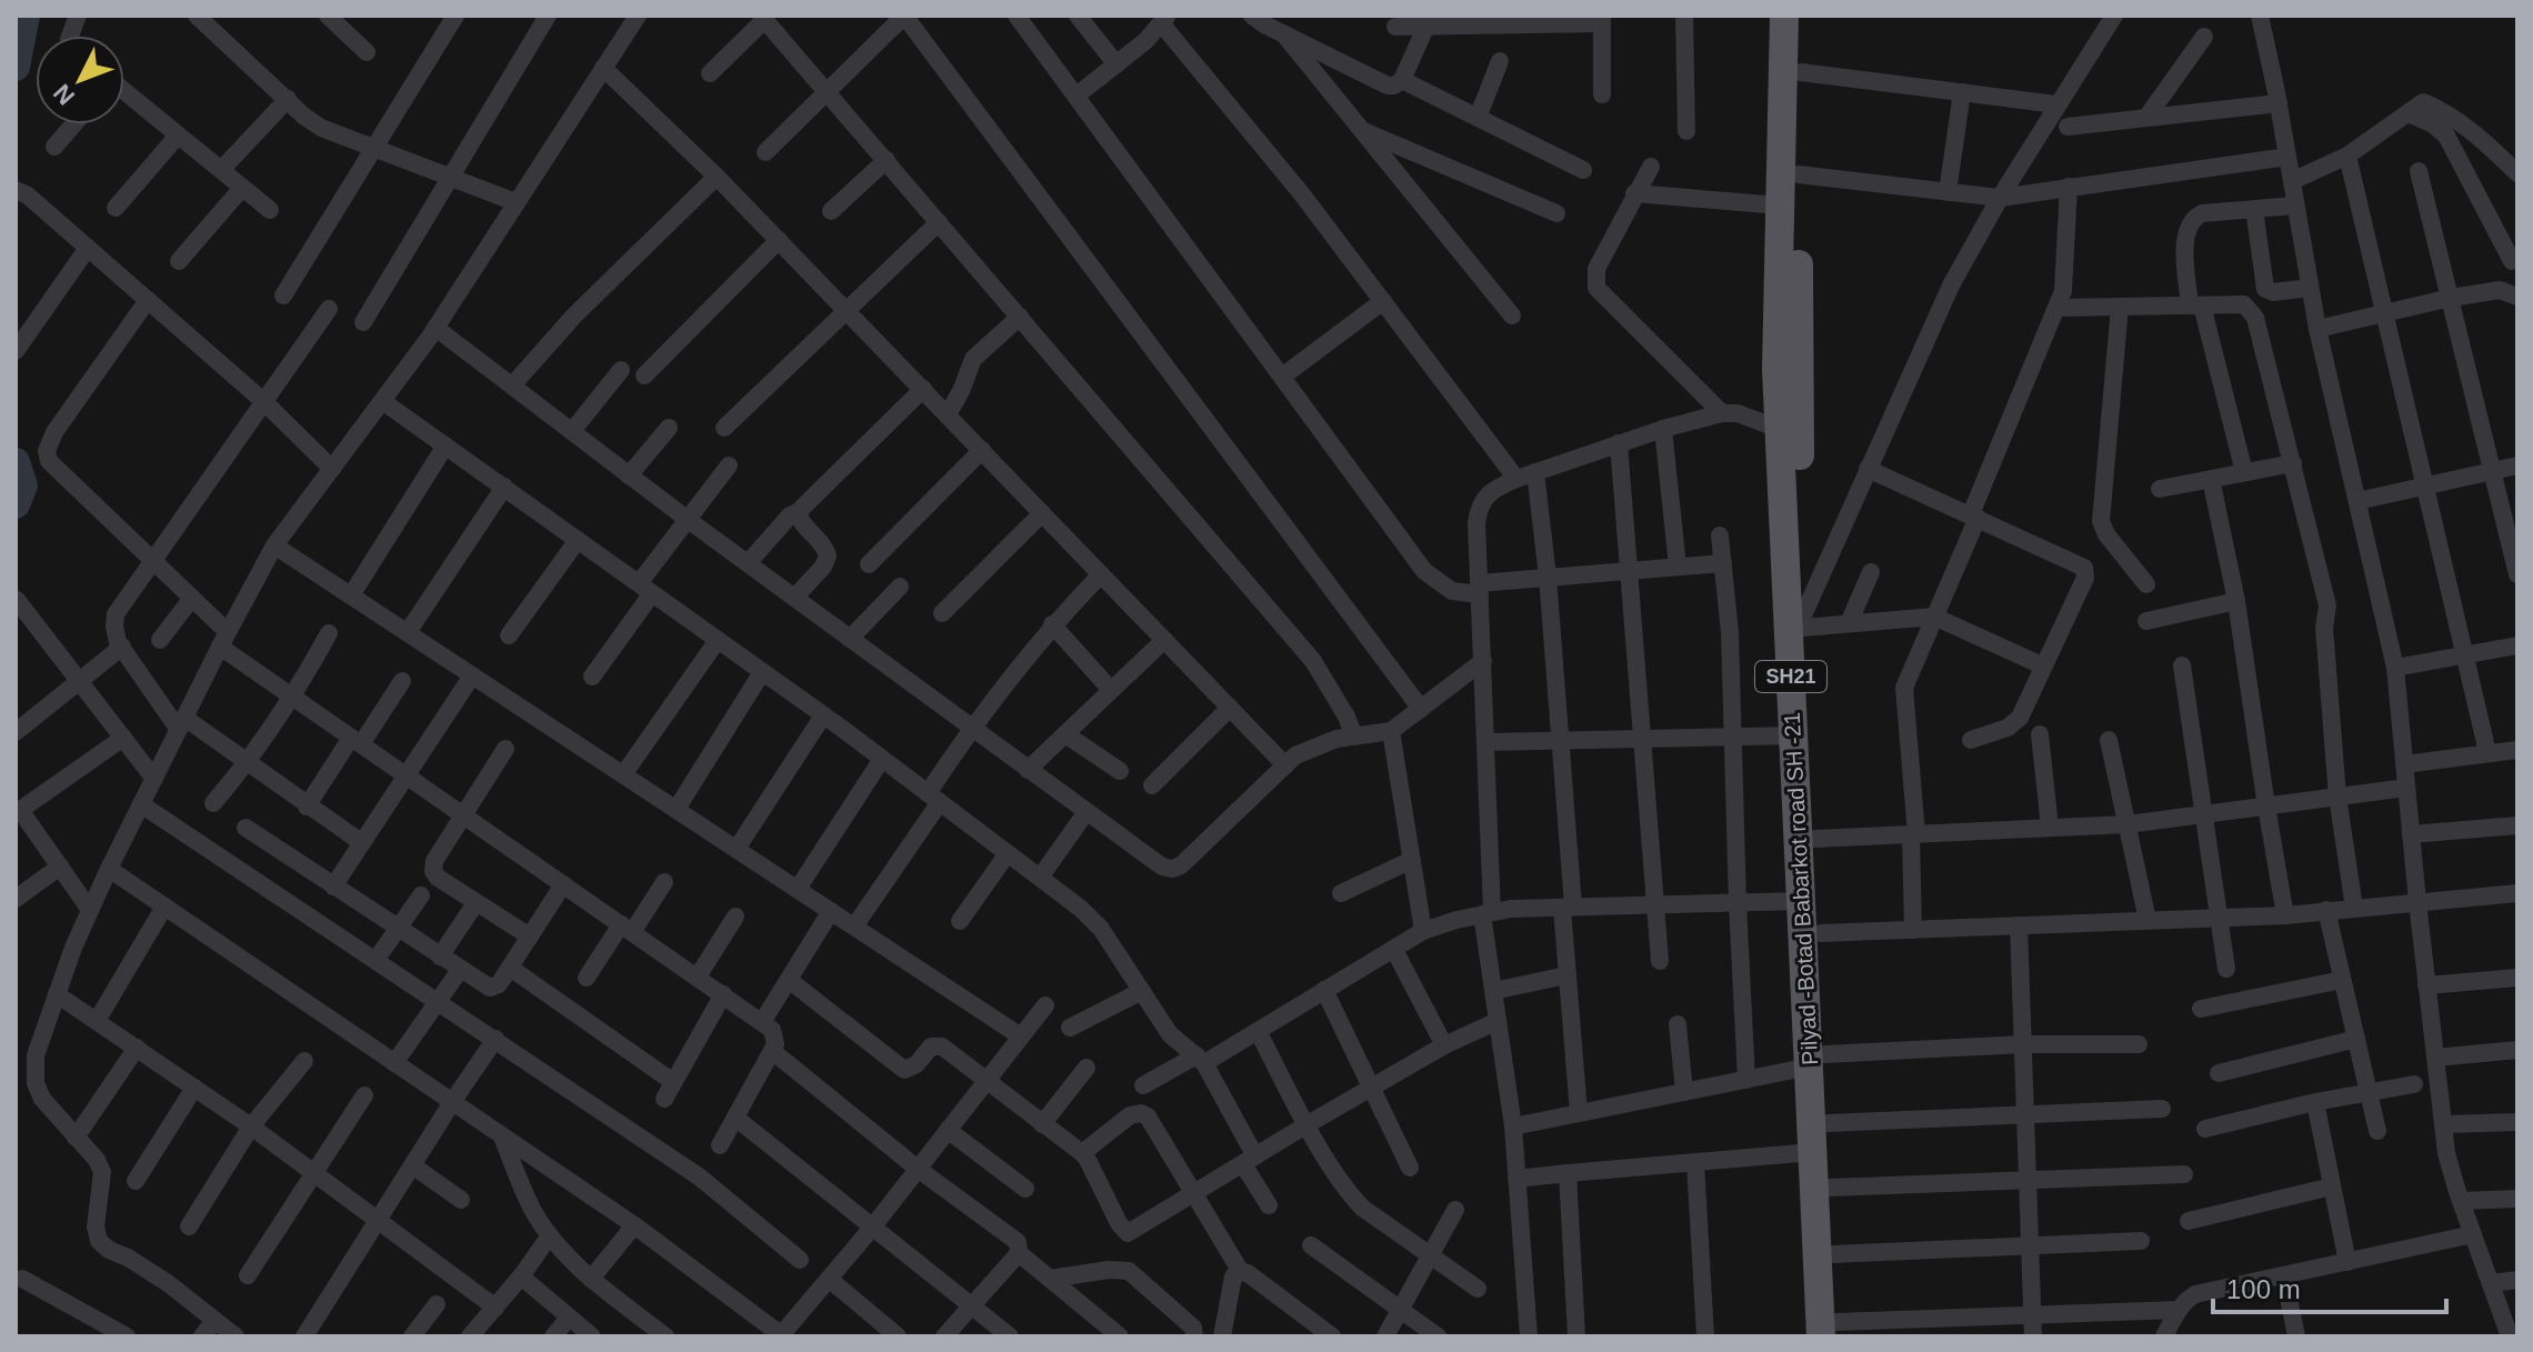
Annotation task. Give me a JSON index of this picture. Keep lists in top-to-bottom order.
{
  "streets": {
    "main road": ["SH21", "Pilyad -Botad Babarkot road SH -21"]
  },
  "scale_bar": "100 m",
  "north": "bottom left"
}
